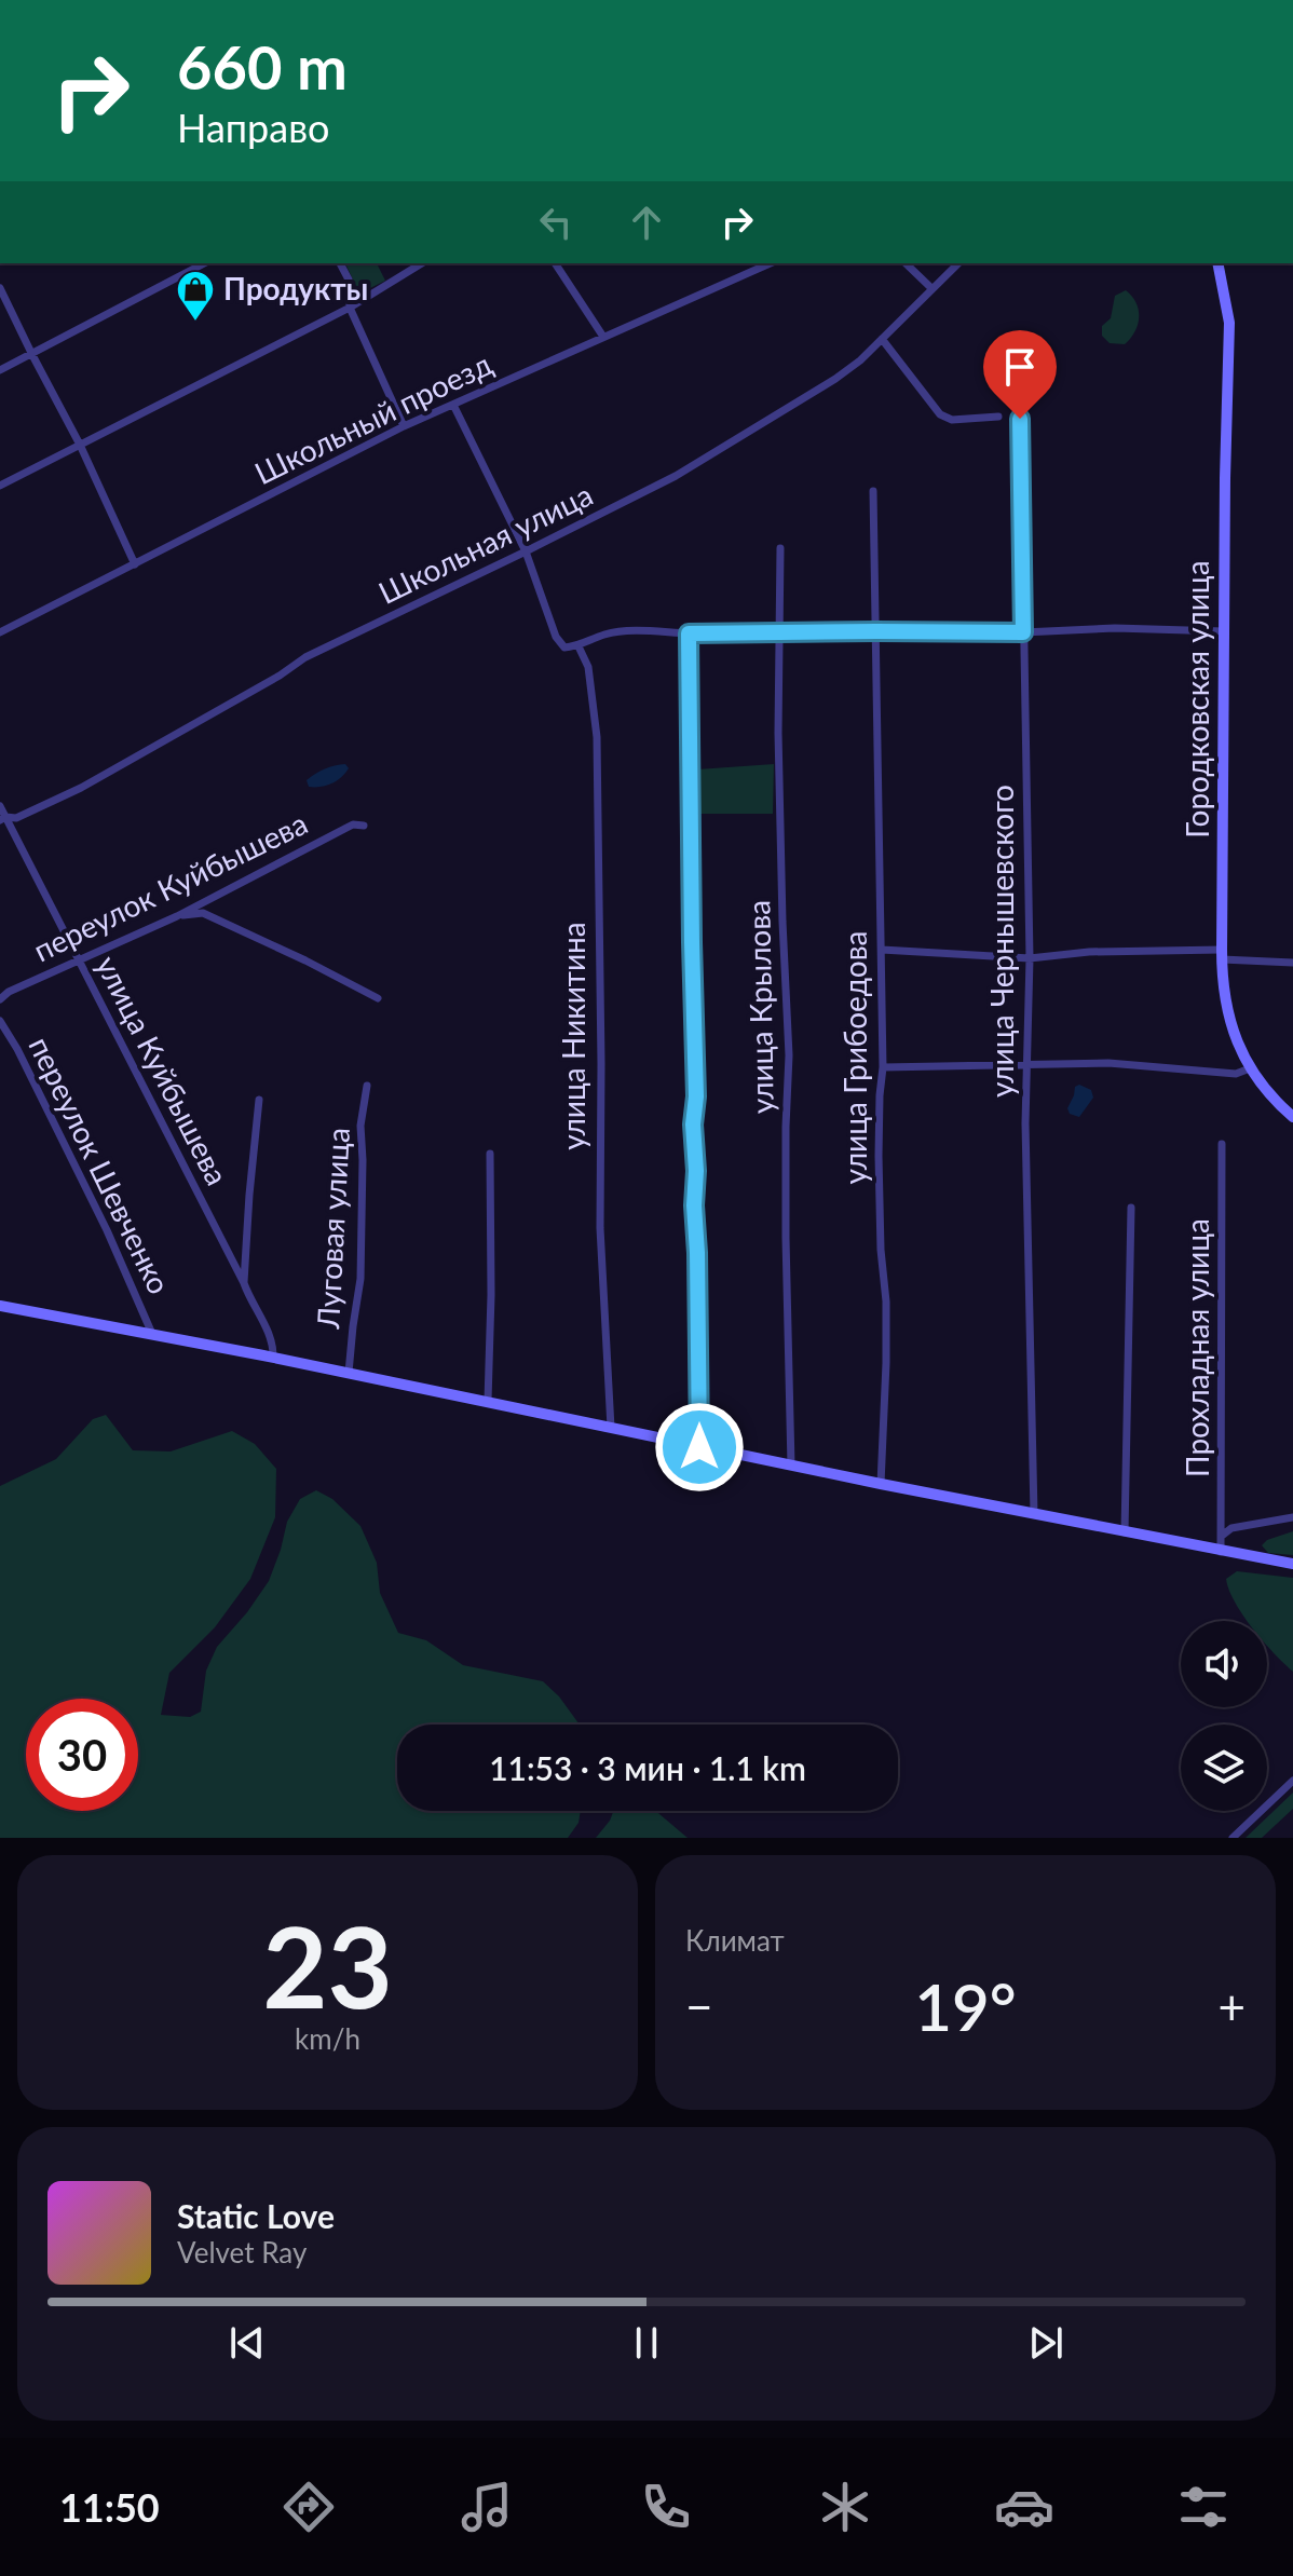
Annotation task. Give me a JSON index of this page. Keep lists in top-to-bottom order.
{
  "streets": {
    "street": [
      "Школьный проезд",
      "Школьная улица",
      "Городковская улица",
      "переулок Куйбышева",
      "улица Чернышевского",
      "улица Крылова",
      "улица Никитина",
      "улица Грибоедова",
      "улица Куйбышева",
      "переулок Шевченко",
      "Луговая улица",
      "Прохладная улица"
    ]
  },
  "crossings": [
    ["Школьная улица", "улица Куйбышева"],
    ["переулок Куйбышева", "улица Куйбышева"]
  ],
  "places": {
    "shop": ["Продукты"]
  },
  "page": {
    "turn": ["660 m", "Направо"],
    "limit": "30",
    "trip": "11:53 · 3 мин · 1.1 km",
    "tile": [
      ["23", "km/h"],
      "Климат"
    ],
    "heat": ["−", "19°", "+"],
    "song": ["Static Love", "Velvet Ray"],
    "tabs": "11:50"
  }
}
